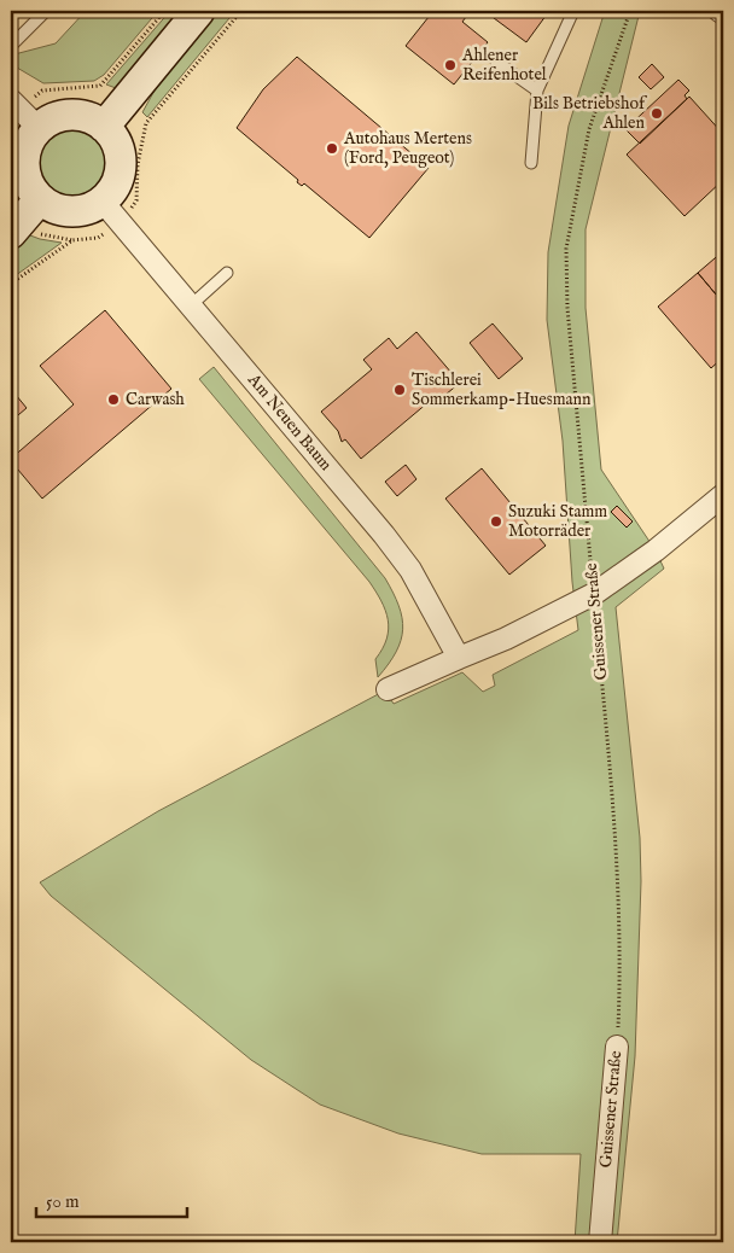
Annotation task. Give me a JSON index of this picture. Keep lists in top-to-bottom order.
{
  "streets": {
    "street": ["Am Neuen Baum", "Guissener Straße"]
  },
  "places": [
    "Ahlener Reifenhotel",
    "Bils Betriebshof Ahlen",
    "Autohaus Mertens (Ford, Peugeot)",
    "Tischlerei Sommerkamp-Huesmann",
    "Carwash",
    "Suzuki Stamm Motorräder"
  ],
  "scale_bar": "50 m"
}
